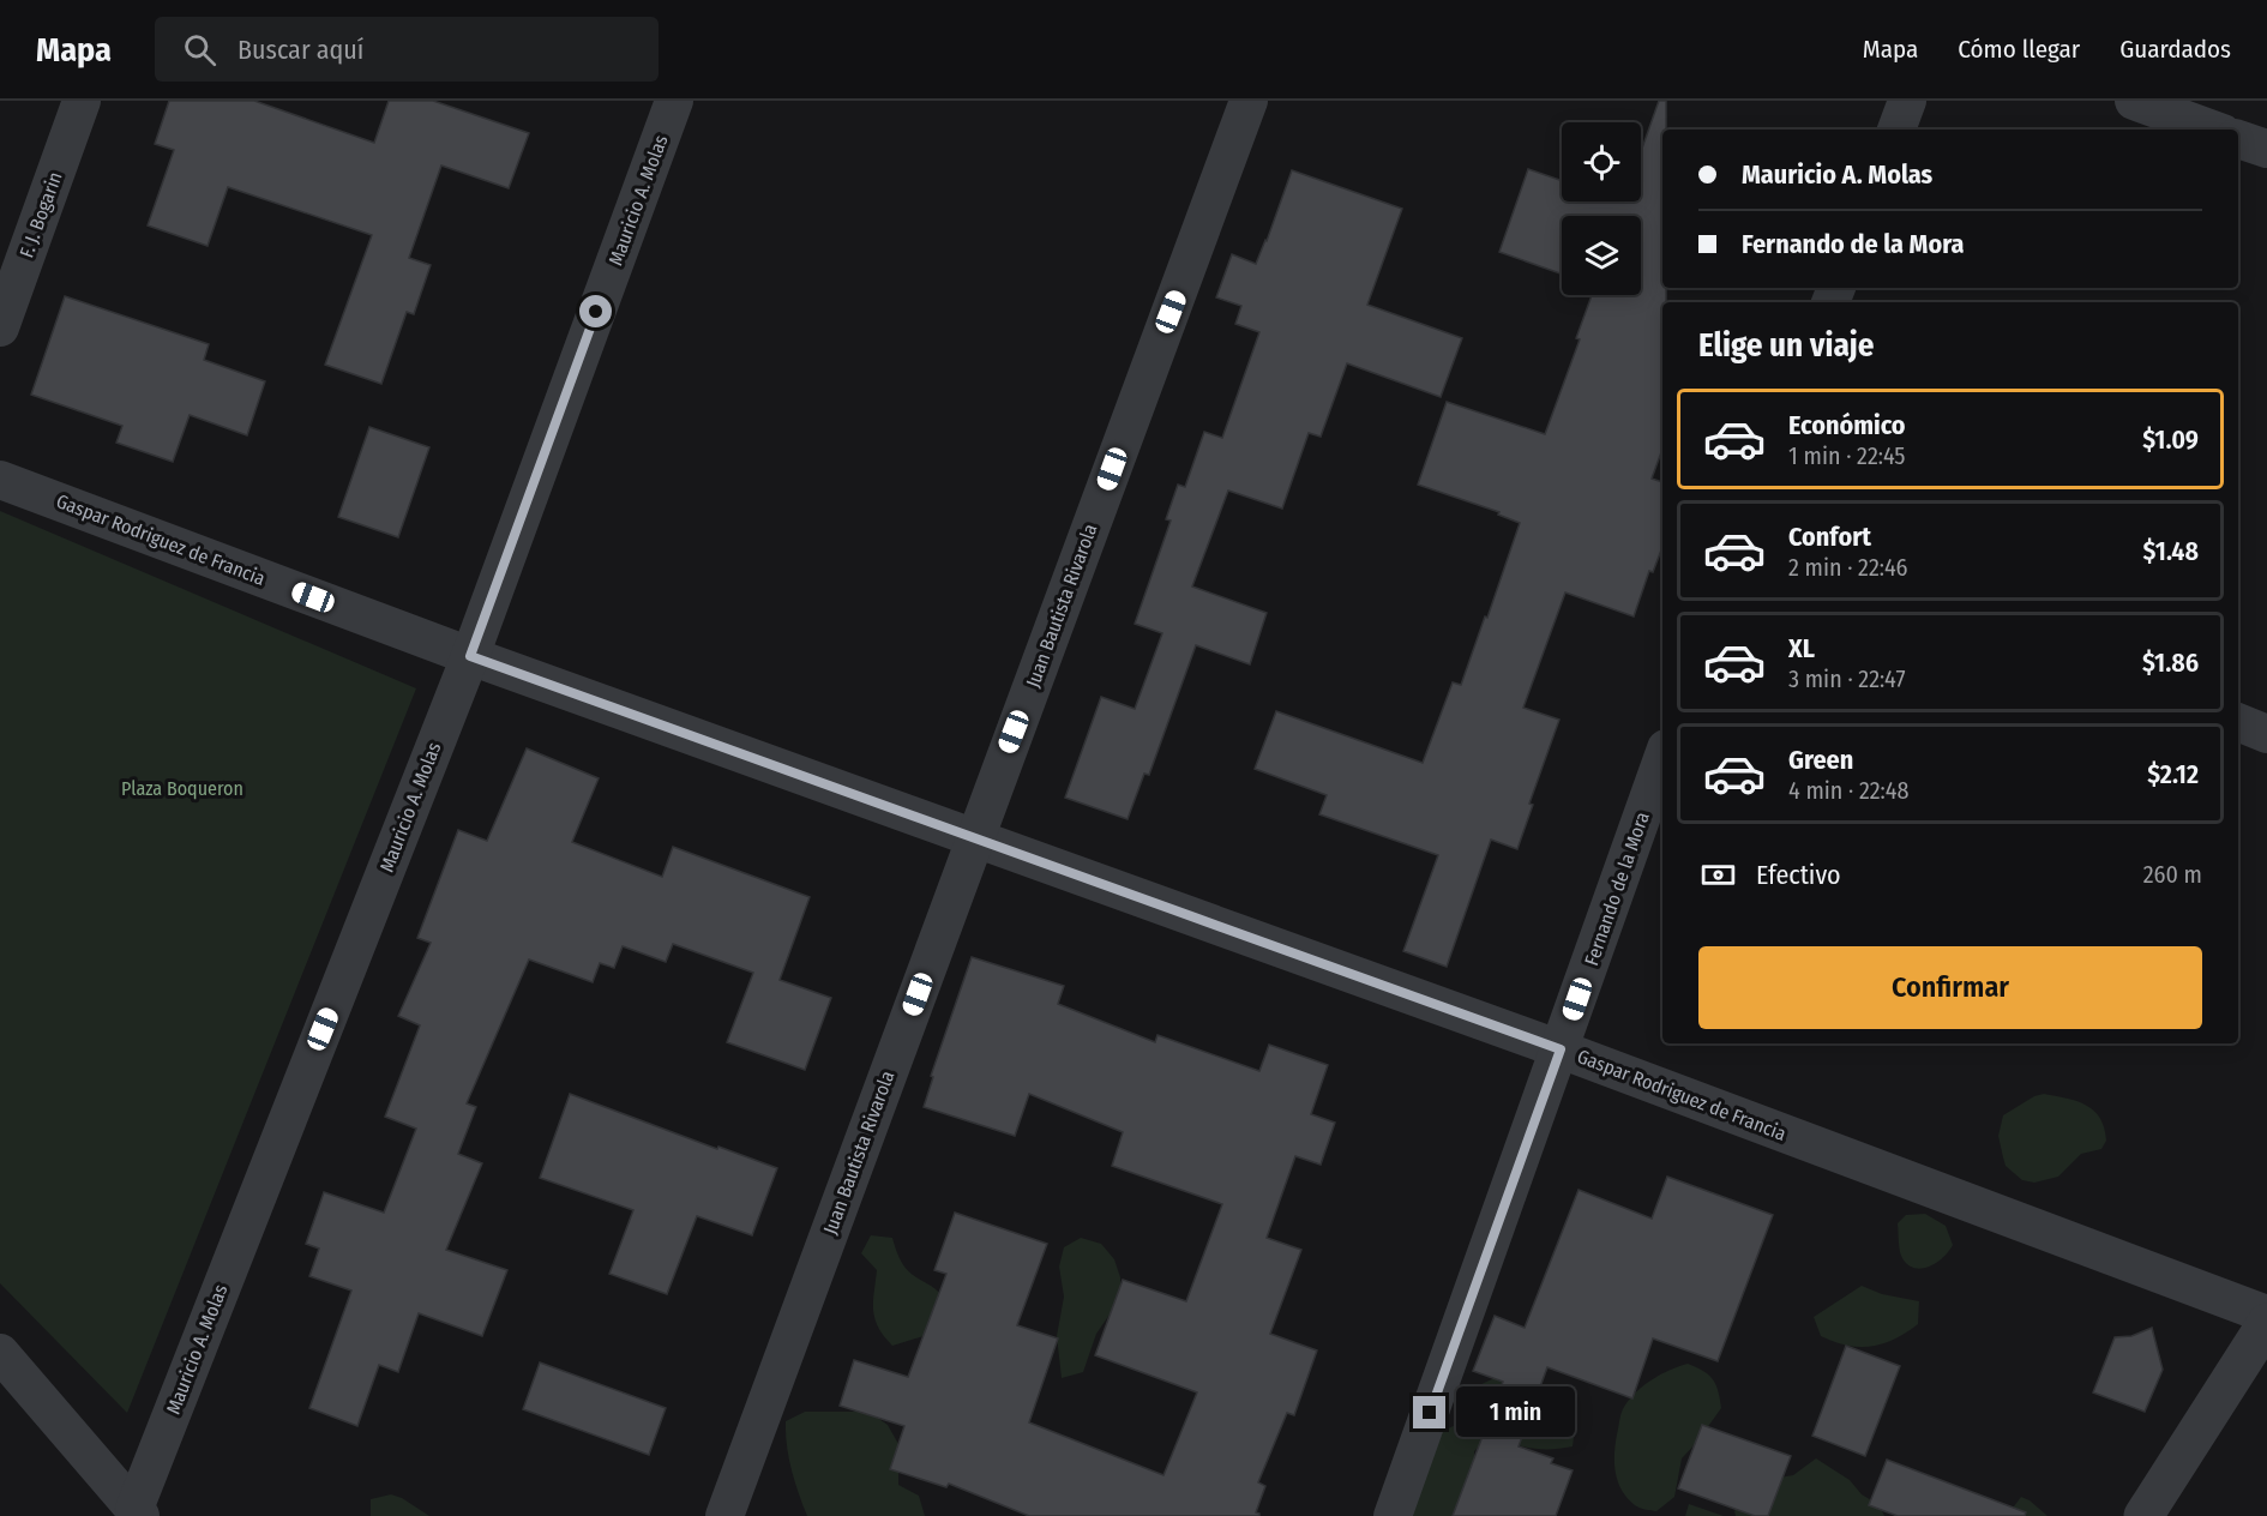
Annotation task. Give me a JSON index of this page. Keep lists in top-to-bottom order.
{
  "streets": {
    "street": [
      "Mauricio A. Molas",
      "F. J. Bogarin",
      "Gaspar Rodriguez de Francia",
      "Juan Bautista Rivarola",
      "Fernando de la Mora"
    ]
  },
  "crossings": [
    ["Mauricio A. Molas", "Gaspar Rodriguez de Francia"],
    ["Gaspar Rodriguez de Francia", "Juan Bautista Rivarola"],
    ["Gaspar Rodriguez de Francia", "Fernando de la Mora"]
  ],
  "parks": ["Plaza Boqueron"],
  "page": {
    "header": "Mapa",
    "search": "Buscar aquí",
    "nav": ["Mapa", "Cómo llegar", "Guardados"],
    "banner": ["Mauricio A. Molas", "Fernando de la Mora"],
    "heading": "Elige un viaje",
    "list": [
      {
        "name": "Económico",
        "note": "1 min · 22:45",
        "value": "$1.09"
      },
      {
        "name": "Confort",
        "note": "2 min · 22:46",
        "value": "$1.48"
      },
      {
        "name": "XL",
        "note": "3 min · 22:47",
        "value": "$1.86"
      },
      {
        "name": "Green",
        "note": "4 min · 22:48",
        "value": "$2.12"
      }
    ],
    "pay": ["Efectivo", "260 m"],
    "buttons": "Confirmar",
    "bubble": "1 min"
  }
}
